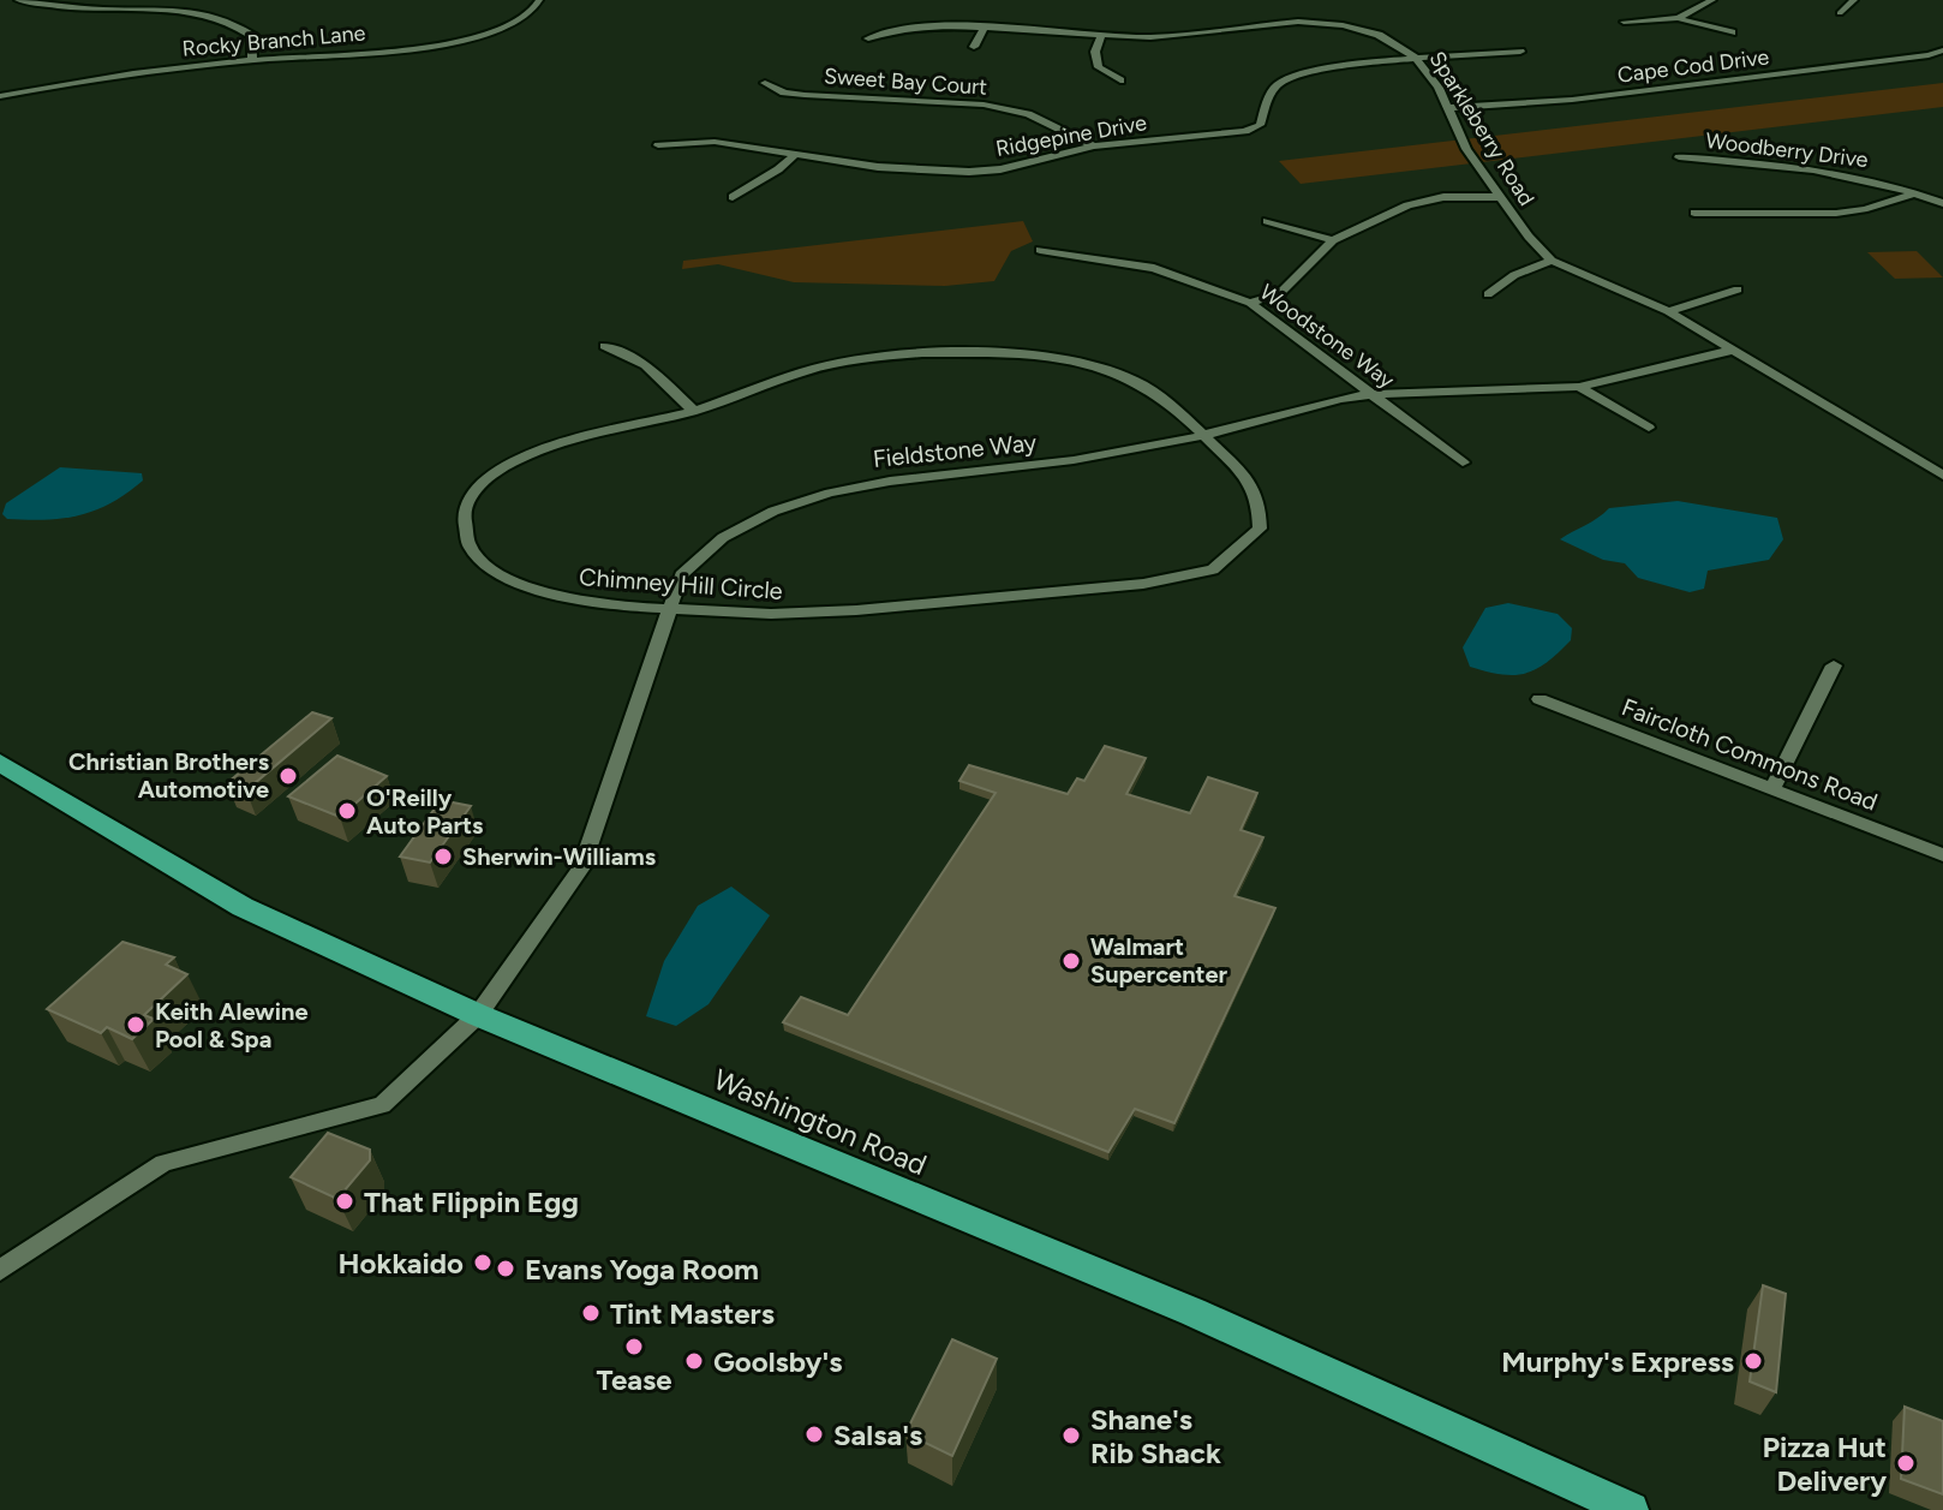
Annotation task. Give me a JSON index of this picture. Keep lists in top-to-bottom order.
{
  "streets": {
    "main road": ["Washington Road"],
    "street": [
      "Rocky Branch Lane",
      "Cape Cod Drive",
      "Sweet Bay Court",
      "Sparkleberry Road",
      "Ridgepine Drive",
      "Woodberry Drive",
      "Woodstone Way",
      "Fieldstone Way",
      "Chimney Hill Circle",
      "Faircloth Commons Road"
    ]
  },
  "crossings": [
    ["Cape Cod Drive", "Sparkleberry Road"],
    ["Sweet Bay Court", "Ridgepine Drive"],
    ["Sparkleberry Road", "Ridgepine Drive"],
    ["Sparkleberry Road", "Fieldstone Way"],
    ["Woodstone Way", "Fieldstone Way"],
    ["Fieldstone Way", "Chimney Hill Circle"],
    ["Fieldstone Way", "Washington Road"]
  ],
  "places": [
    "Christian Brothers Automotive",
    "O'Reilly Auto Parts",
    "Sherwin-Williams",
    "Walmart Supercenter",
    "Keith Alewine Pool & Spa",
    "That Flippin Egg",
    "Hokkaido",
    "Evans Yoga Room",
    "Tint Masters",
    "Tease",
    "Goolsby's",
    "Murphy's Express",
    "Salsa's",
    "Shane's Rib Shack",
    "Pizza Hut Delivery"
  ]
}
